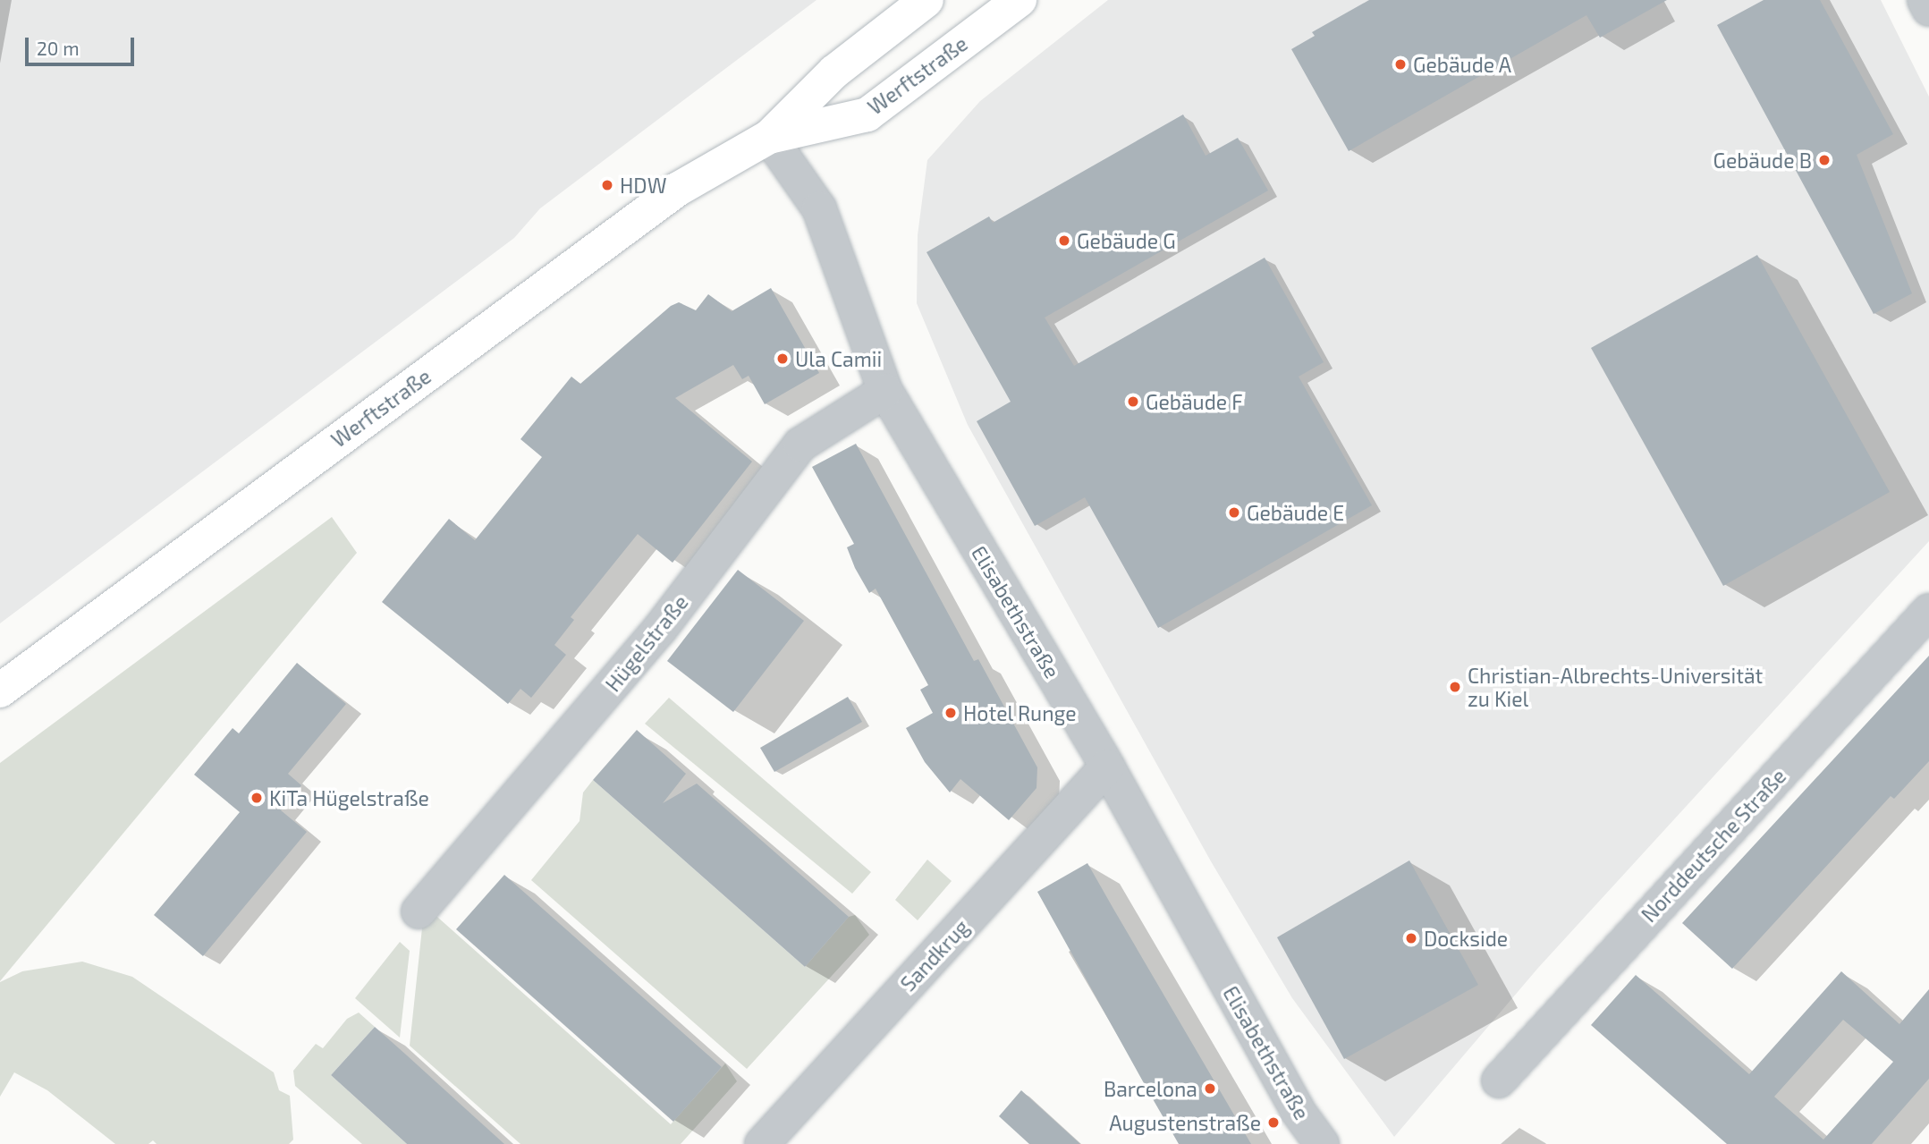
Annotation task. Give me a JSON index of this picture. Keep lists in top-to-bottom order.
{
  "streets": {
    "main road": ["Werftstraße"],
    "street": [
      "Elisabethstraße",
      "Hügelstraße",
      "Norddeutsche Straße",
      "Sandkrug"
    ]
  },
  "crossings": [
    ["Werftstraße", "Elisabethstraße"],
    ["Elisabethstraße", "Hügelstraße"],
    ["Elisabethstraße", "Sandkrug"]
  ],
  "places": [
    "Gebäude A",
    "Gebäude B",
    "HDW",
    "Gebäude G",
    "Ula Camii",
    "Gebäude F",
    "Gebäude E",
    "Christian-Albrechts-Universität zu Kiel",
    "Hotel Runge",
    "KiTa Hügelstraße",
    "Dockside",
    "Barcelona",
    "Augustenstraße"
  ],
  "scale_bar": "20 m"
}
